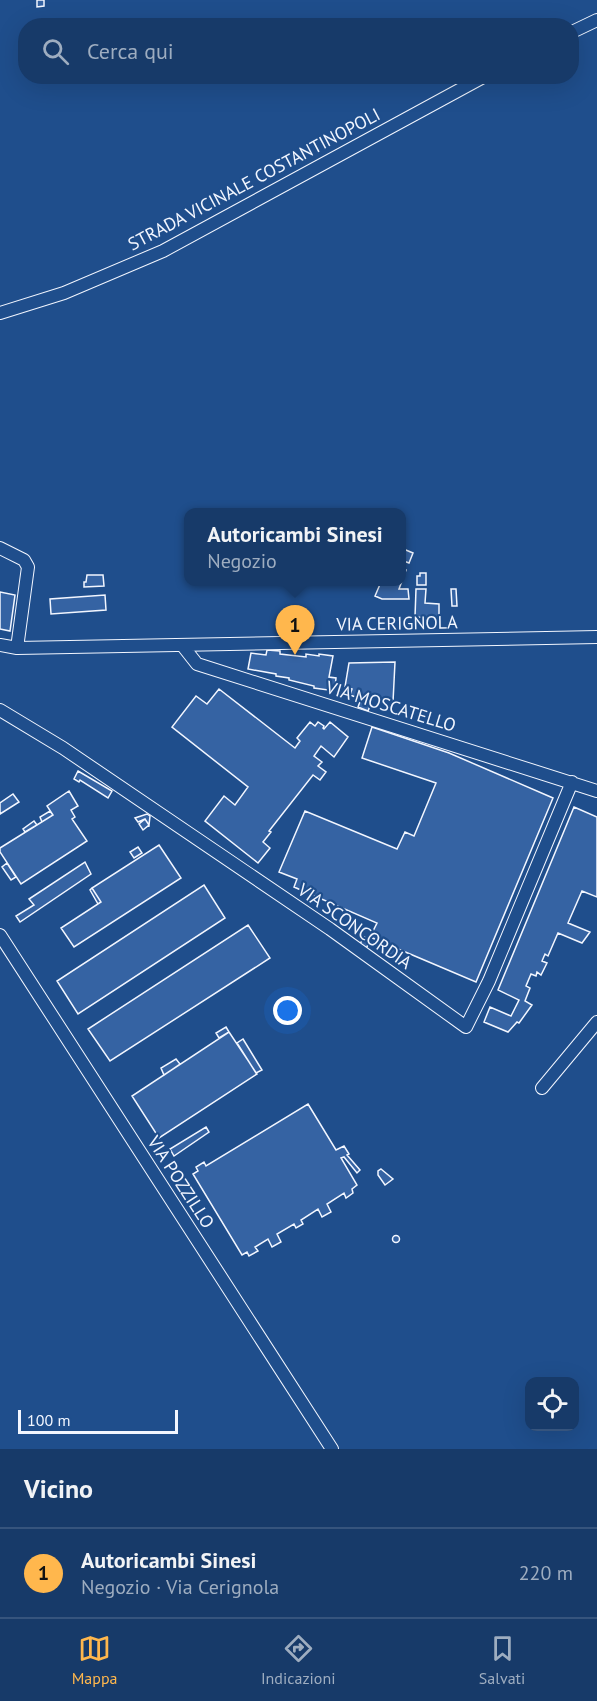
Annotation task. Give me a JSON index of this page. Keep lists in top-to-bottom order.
{
  "streets": {
    "street": [
      "STRADA VICINALE COSTANTINOPOLI",
      "VIA CERIGNOLA",
      "VIA MOSCATELLO",
      "VIA SCONCORDIA",
      "VIA POZZILLO"
    ]
  },
  "crossings": [
    ["VIA CERIGNOLA", "VIA MOSCATELLO"],
    ["VIA MOSCATELLO", "VIA SCONCORDIA"]
  ],
  "scale_bar": "100 m",
  "page": {
    "search": "Cerca qui",
    "popup": ["Autoricambi Sinesi", "Negozio"],
    "pins": "1",
    "scale": "100 m",
    "heading": "Vicino",
    "list": [
      {
        "mark": "1",
        "name": "Autoricambi Sinesi",
        "note": "Negozio · Via Cerignola",
        "value": "220 m"
      }
    ],
    "nav": ["Mappa", "Indicazioni", "Salvati"]
  }
}
